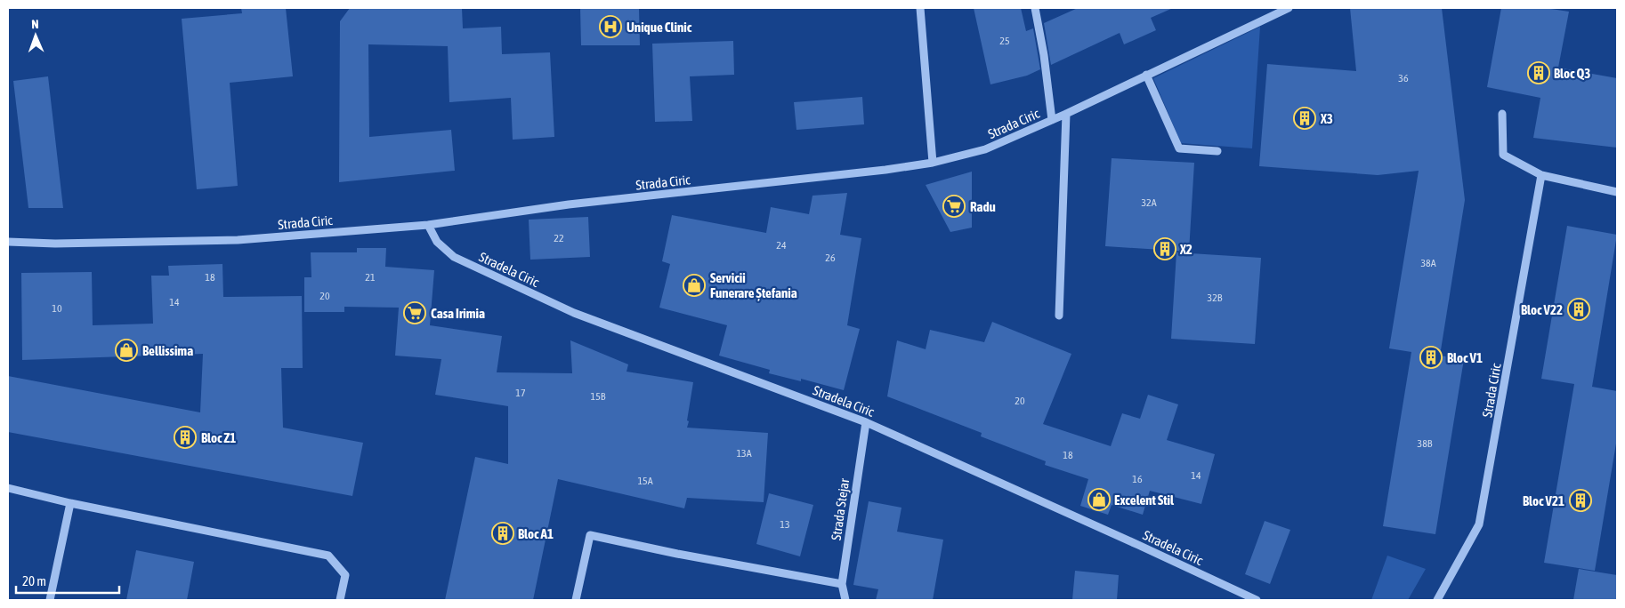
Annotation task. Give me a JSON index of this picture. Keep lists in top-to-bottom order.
{
  "streets": {
    "street": ["Strada Ciric", "Stradela Ciric", "Strada Stejar"]
  },
  "crossings": [
    ["Strada Ciric", "Stradela Ciric"],
    ["Stradela Ciric", "Strada Stejar"]
  ],
  "places": {
    "hospital": ["Unique Clinic"],
    "building": [
      "Bloc Q3",
      "X3",
      "X2",
      "Bloc V22",
      "Bloc V1",
      "Bloc Z1",
      "Bloc V21",
      "Bloc A1"
    ],
    "supermarket": ["Radu", "Casa Irimia"],
    "shop": ["Servicii Funerare Ștefania", "Bellissima", "Excelent Stil"]
  },
  "house_numbers": [
    "25",
    "36",
    "32A",
    "22",
    "24",
    "26",
    "38A",
    "18",
    "21",
    "20",
    "32B",
    "14",
    "10",
    "17",
    "15B",
    "20",
    "38B",
    "13A",
    "18",
    "14",
    "16",
    "15A",
    "13"
  ],
  "scale_bar": "20 m",
  "north": "top"
}
